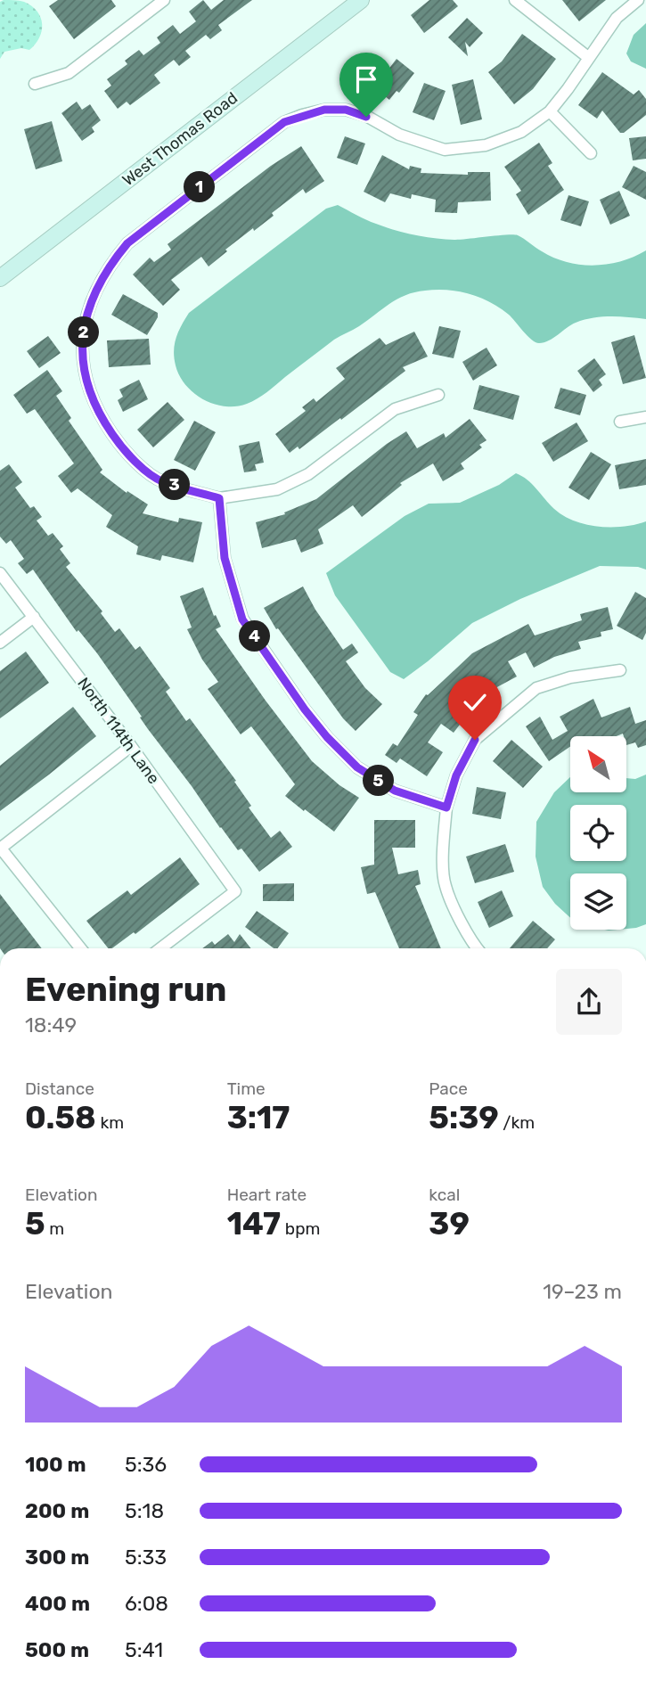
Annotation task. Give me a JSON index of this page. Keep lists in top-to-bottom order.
{
  "streets": {
    "main road": ["West Thomas Road"],
    "street": ["North 114th Lane"]
  },
  "north": "top left",
  "page": {
    "pins": [
      "1",
      "2",
      "3",
      "4",
      "5"
    ],
    "heading": ["Evening run", "18:49"],
    "stats": [
      ["Distance", "0.58 km"],
      ["Time", "3:17"],
      ["Pace", "5:39 /km"],
      ["Elevation", "5 m"],
      ["Heart rate", "147 bpm"],
      ["kcal", "39"]
    ],
    "chart": ["Elevation", "19–23 m"],
    "list": [
      {
        "name": "100 m",
        "note": "5:36"
      },
      {
        "name": "200 m",
        "note": "5:18"
      },
      {
        "name": "300 m",
        "note": "5:33"
      },
      {
        "name": "400 m",
        "note": "6:08"
      },
      {
        "name": "500 m",
        "note": "5:41"
      }
    ]
  }
}
